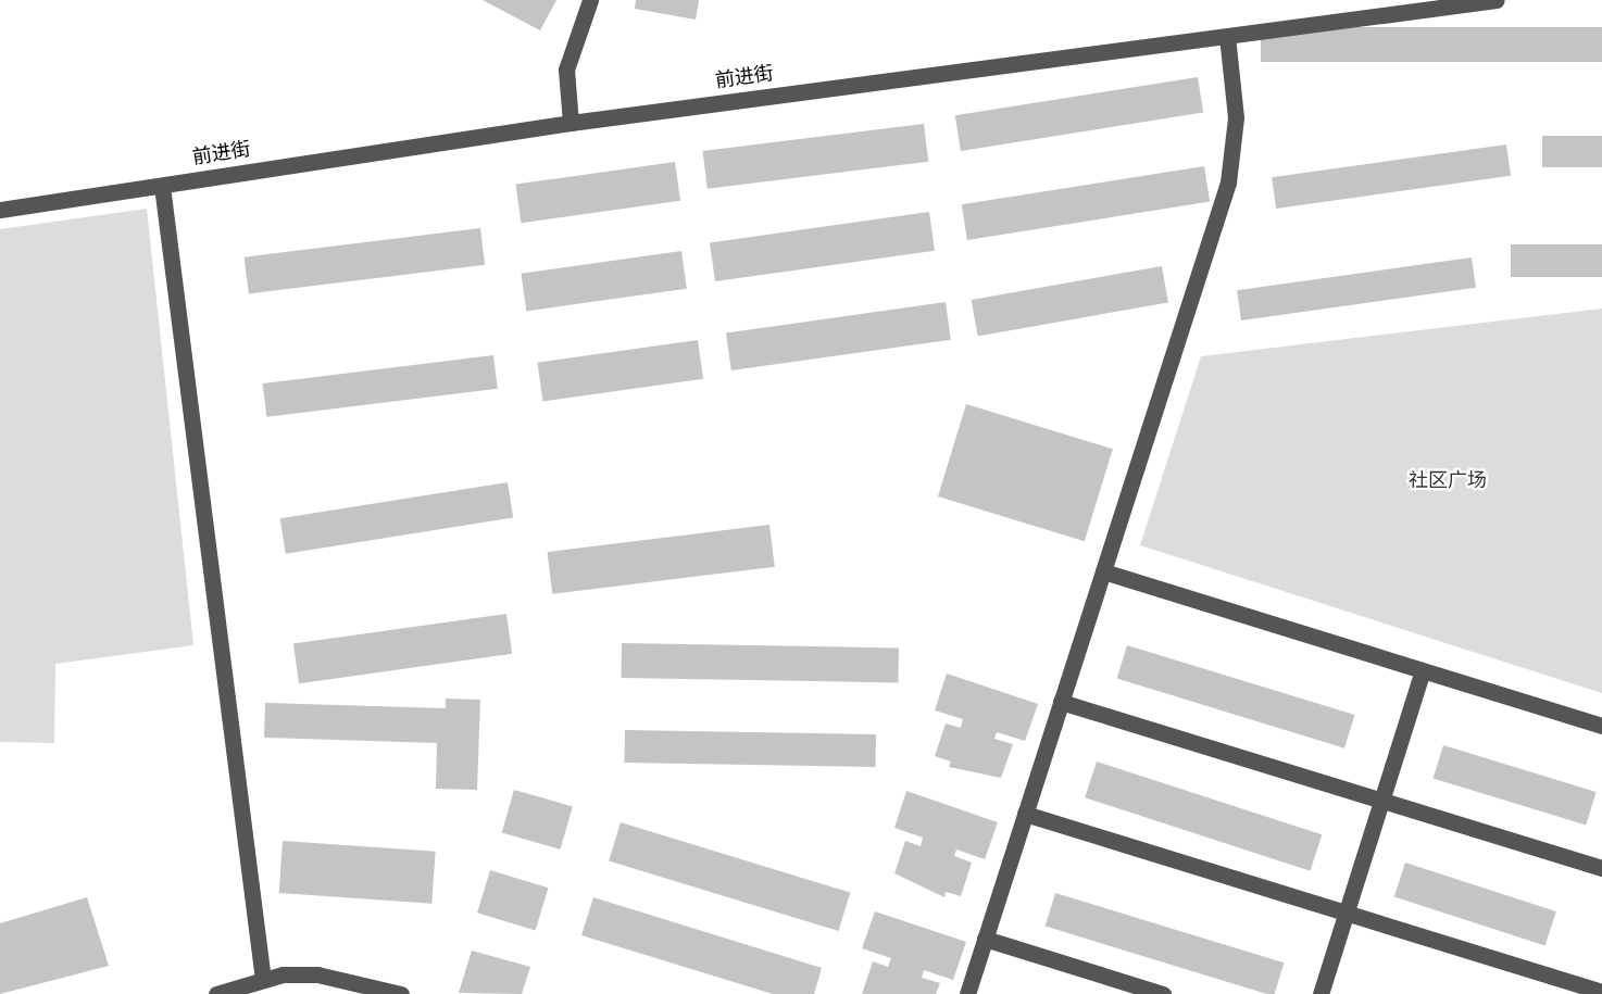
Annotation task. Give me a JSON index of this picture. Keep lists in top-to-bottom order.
{
  "streets": {
    "street": ["前进街"]
  },
  "parks": ["社区广场"]
}
